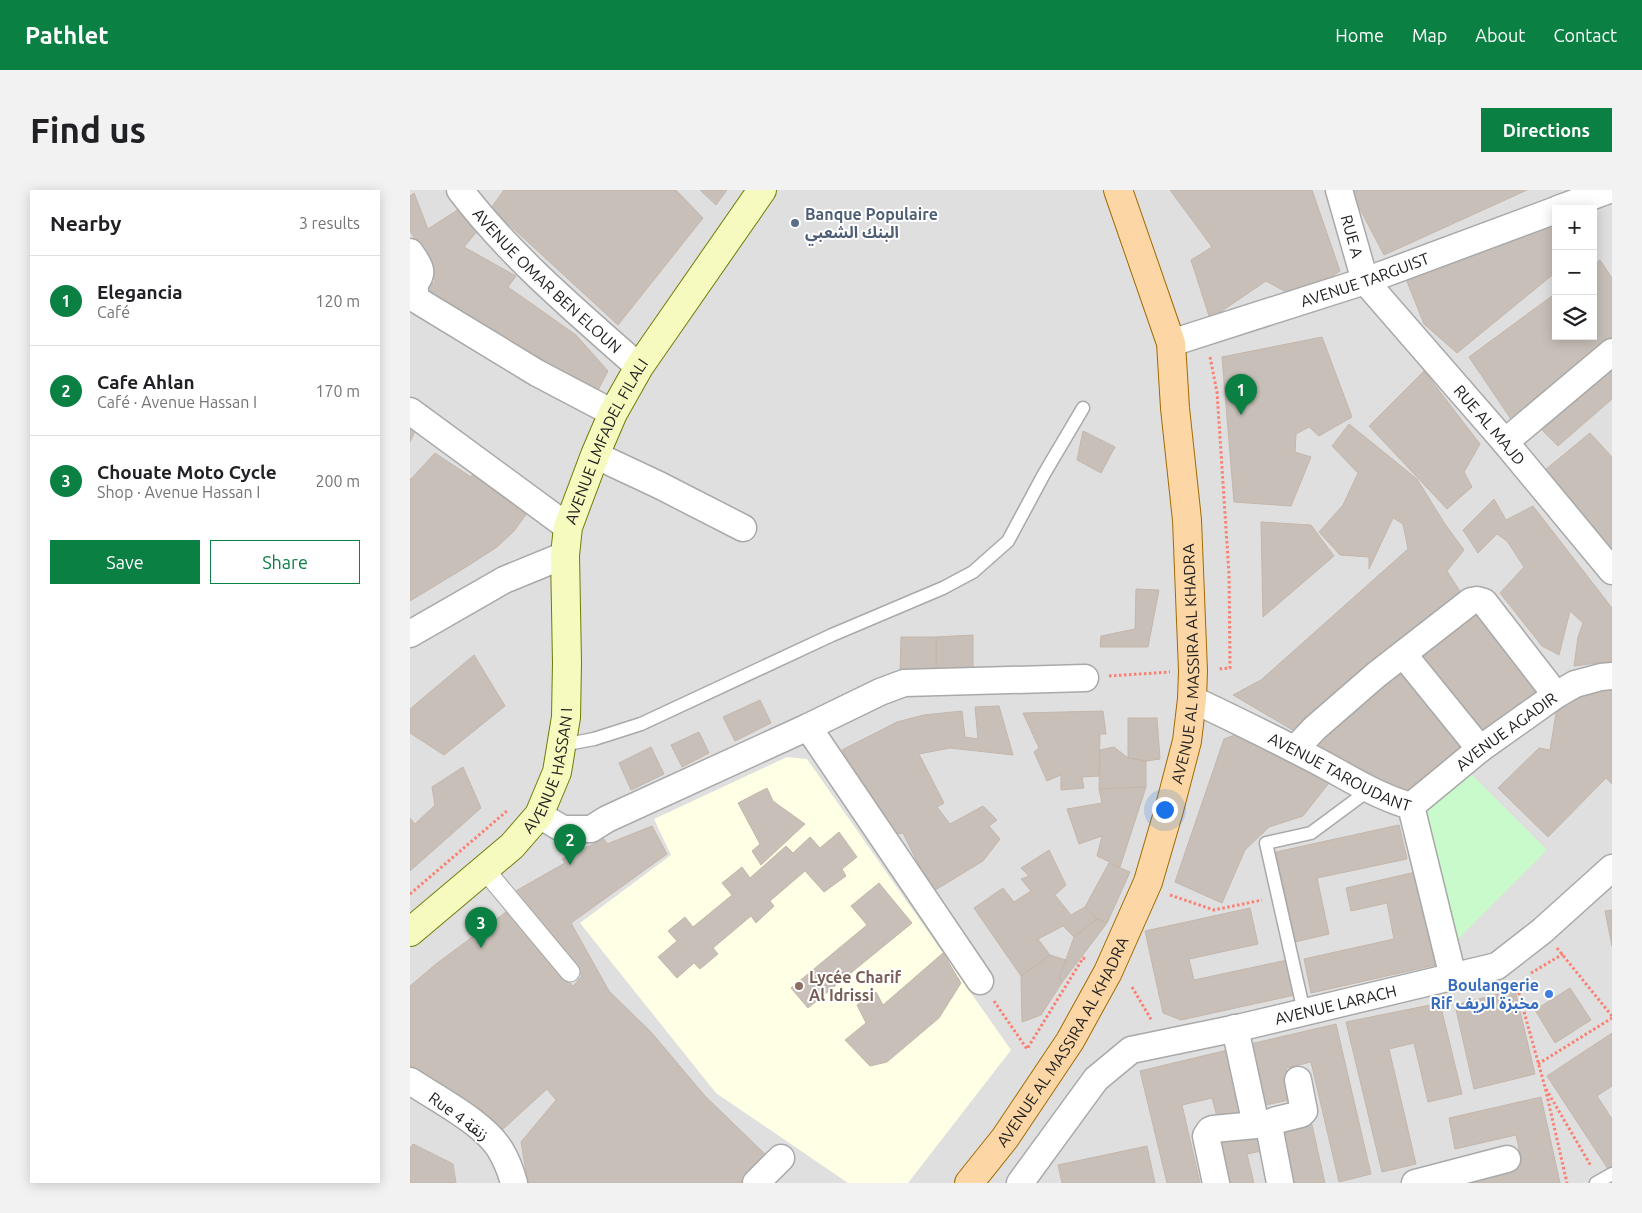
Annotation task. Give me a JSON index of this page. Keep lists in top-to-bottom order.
{
  "streets": {
    "main road": ["AVENUE LMFADEL FILALI", "AVENUE AL MASSIRA AL KHADRA", "AVENUE HASSAN I"],
    "street": [
      "RUE A",
      "AVENUE TARGUIST",
      "AVENUE OMAR BEN ELOUN",
      "RUE AL MAJD",
      "AVENUE AGADIR",
      "AVENUE TAROUDANT",
      "AVENUE LARACH",
      "Rue 4 زنقة"
    ]
  },
  "crossings": [
    ["RUE A", "AVENUE TARGUIST"],
    ["RUE A", "RUE AL MAJD"],
    ["AVENUE TARGUIST", "RUE AL MAJD"],
    ["AVENUE TARGUIST", "AVENUE AL MASSIRA AL KHADRA"],
    ["AVENUE OMAR BEN ELOUN", "AVENUE LMFADEL FILALI"],
    ["AVENUE LMFADEL FILALI", "AVENUE HASSAN I"],
    ["AVENUE AL MASSIRA AL KHADRA", "AVENUE TAROUDANT"],
    ["AVENUE AGADIR", "AVENUE TAROUDANT"],
    ["AVENUE TAROUDANT", "AVENUE LARACH"]
  ],
  "places": ["Banque Populaire البنك الشعبي", "Lycée Charif Al Idrissi", "Boulangerie Rif مخبزة الريف"],
  "page": {
    "header": "Pathlet",
    "nav": [
      "Home",
      "Map",
      "About",
      "Contact"
    ],
    "buttons": [
      "Directions",
      ["Save", "Share"]
    ],
    "title": "Find us",
    "heading": ["Nearby", "3 results"],
    "map_buttons": ["+", "−"],
    "list": [
      {
        "mark": "1",
        "name": "Elegancia",
        "note": "Café",
        "value": "120 m"
      },
      {
        "mark": "2",
        "name": "Cafe Ahlan",
        "note": "Café · Avenue Hassan I",
        "value": "170 m"
      },
      {
        "mark": "3",
        "name": "Chouate Moto Cycle",
        "note": "Shop · Avenue Hassan I",
        "value": "200 m"
      }
    ],
    "pins": ["1", "2", "3"]
  }
}
